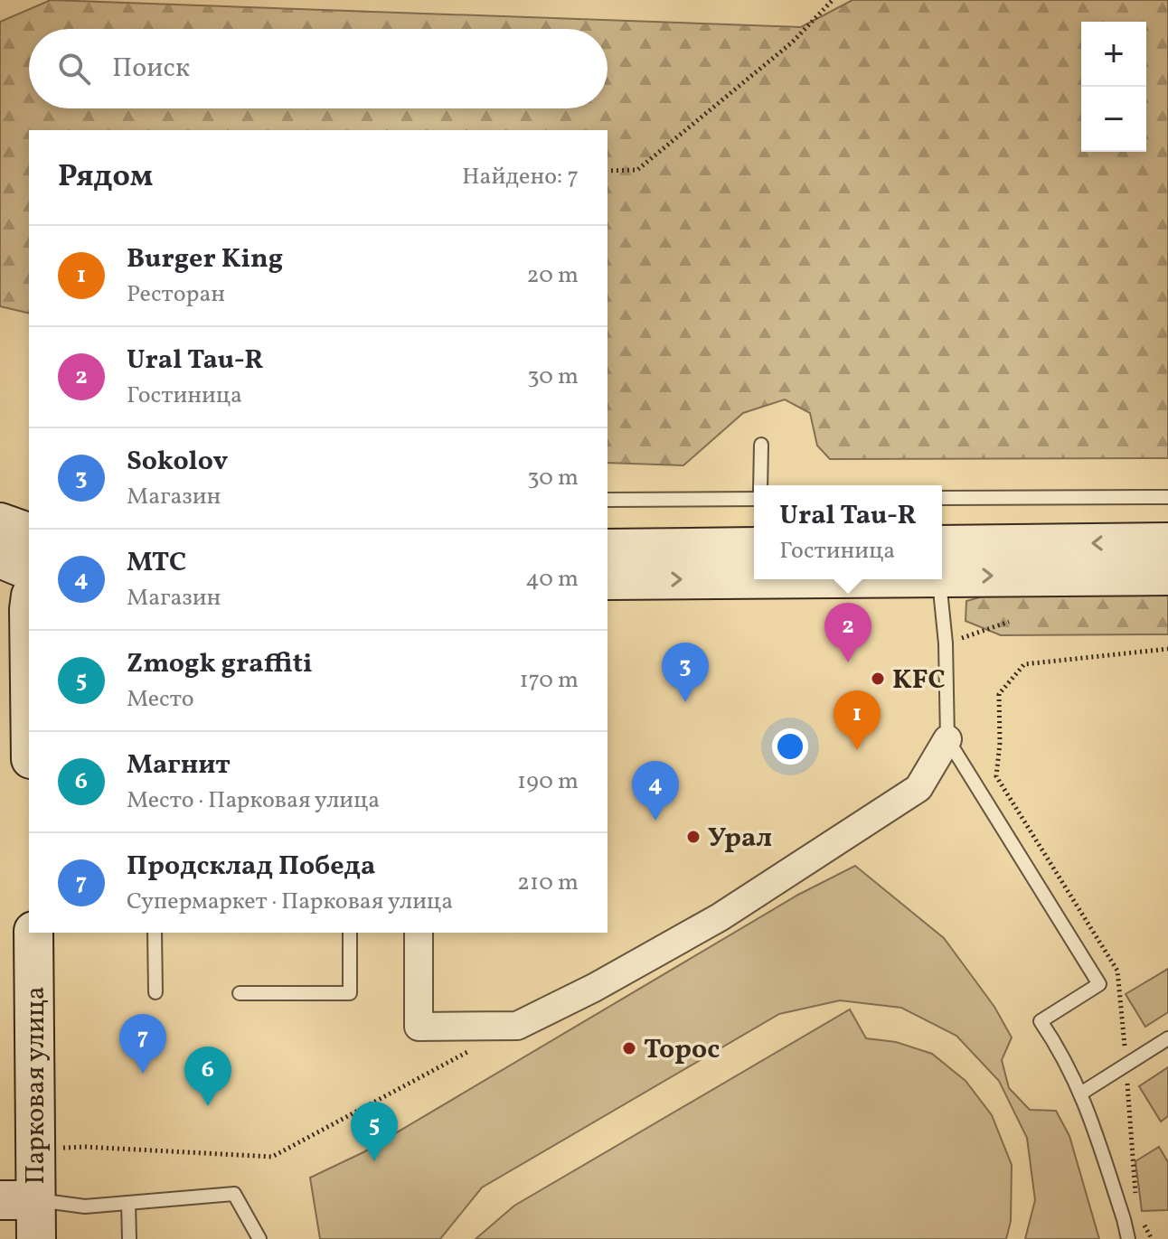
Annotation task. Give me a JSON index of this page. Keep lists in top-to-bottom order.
{
  "streets": {
    "main road": ["Парковая улица"]
  },
  "places": ["KFC", "Урал", "Торос"],
  "page": {
    "map_buttons": ["+", "−"],
    "search": "Поиск",
    "heading": ["Рядом", "Найдено: 7"],
    "list": [
      {
        "mark": "1",
        "name": "Burger King",
        "note": "Ресторан",
        "value": "20 m"
      },
      {
        "mark": "2",
        "name": "Ural Tau-R",
        "note": "Гостиница",
        "value": "30 m"
      },
      {
        "mark": "3",
        "name": "Sokolov",
        "note": "Магазин",
        "value": "30 m"
      },
      {
        "mark": "4",
        "name": "МТС",
        "note": "Магазин",
        "value": "40 m"
      },
      {
        "mark": "5",
        "name": "Zmogk graffiti",
        "note": "Место",
        "value": "170 m"
      },
      {
        "mark": "6",
        "name": "Магнит",
        "note": "Место · Парковая улица",
        "value": "190 m"
      },
      {
        "mark": "7",
        "name": "Продсклад Победа",
        "note": "Супермаркет · Парковая улица",
        "value": "210 m"
      }
    ],
    "popup": ["Ural Tau-R", "Гостиница"],
    "pins": [
      "2",
      "3",
      "1",
      "4",
      "7",
      "6",
      "5"
    ]
  }
}
